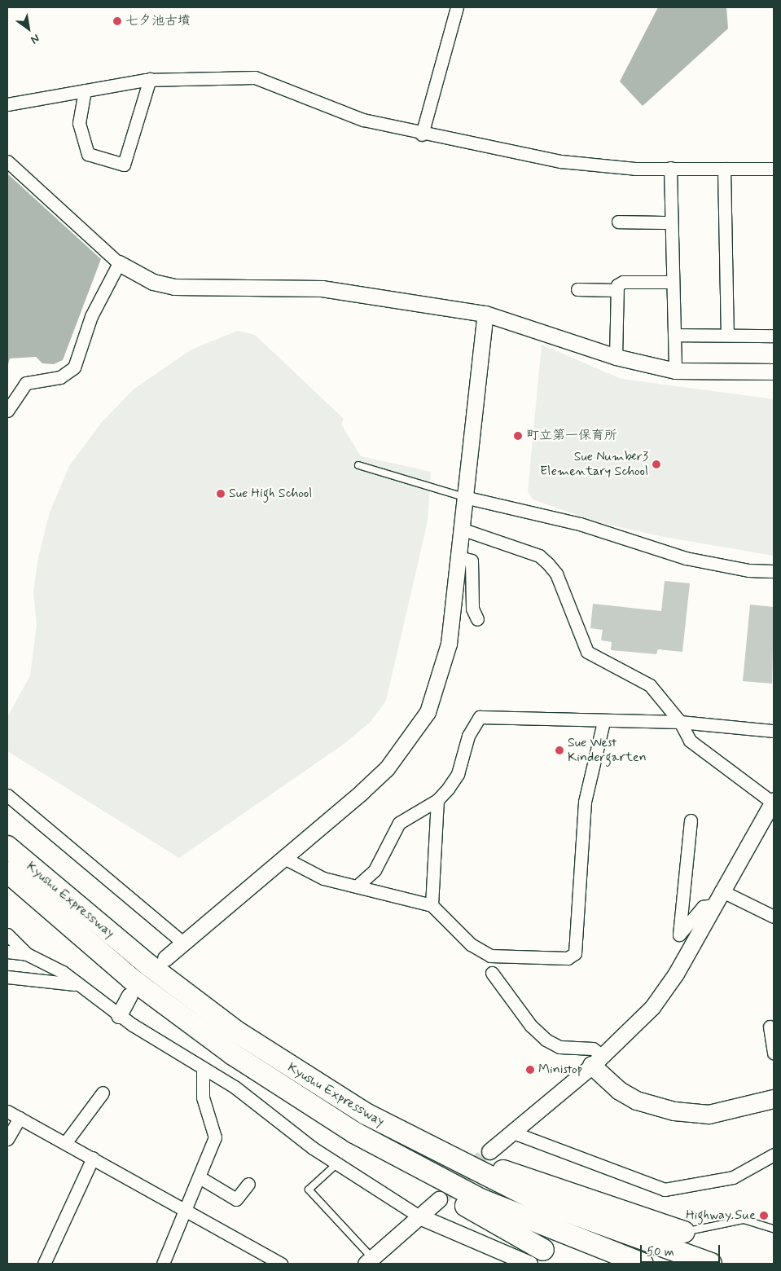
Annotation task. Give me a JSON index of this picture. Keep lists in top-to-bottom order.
{
  "streets": {
    "highway": ["Kyushu Expressway"]
  },
  "places": [
    "七夕池古墳",
    "町立第一保育所",
    "Sue Number3 Elementary School",
    "Sue High School",
    "Sue West Kindergarten",
    "Ministop",
    "Highway Sue"
  ],
  "scale_bar": "50 m",
  "north": "bottom right"
}
